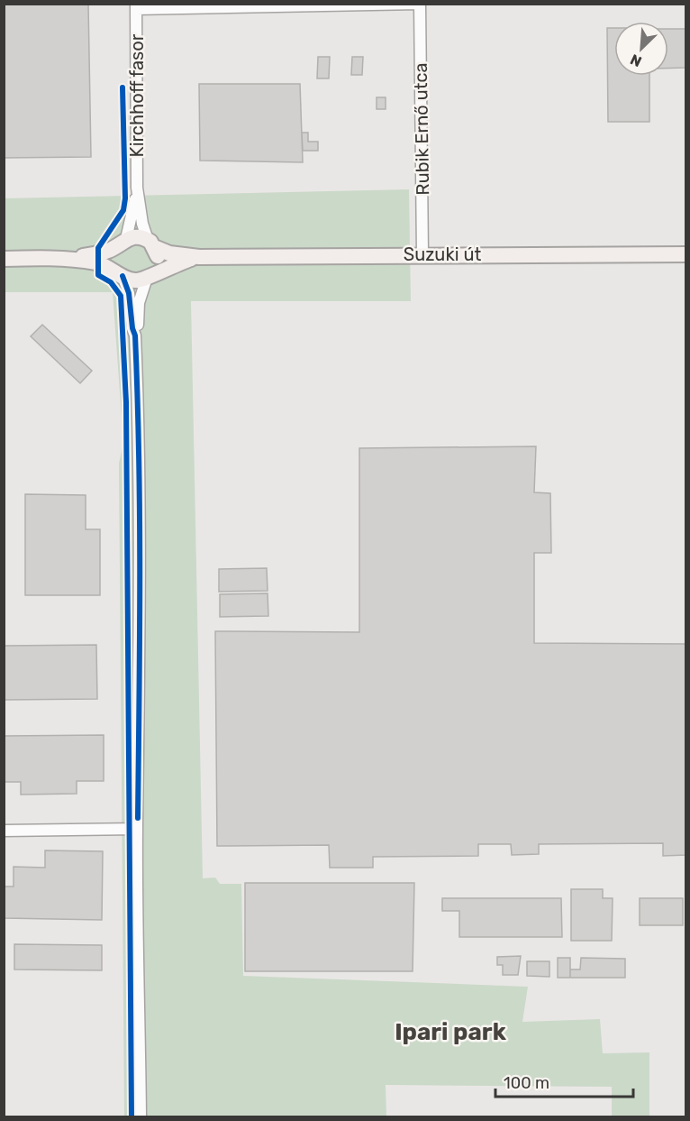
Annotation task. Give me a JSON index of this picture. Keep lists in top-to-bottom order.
{
  "streets": {
    "main road": ["Suzuki út"],
    "street": ["Kirchhoff fasor", "Rubik Ernő utca"]
  },
  "crossings": [
    ["Rubik Ernő utca", "Suzuki út"]
  ],
  "districts": ["Ipari park"],
  "scale_bar": "100 m",
  "north": "bottom left"
}
